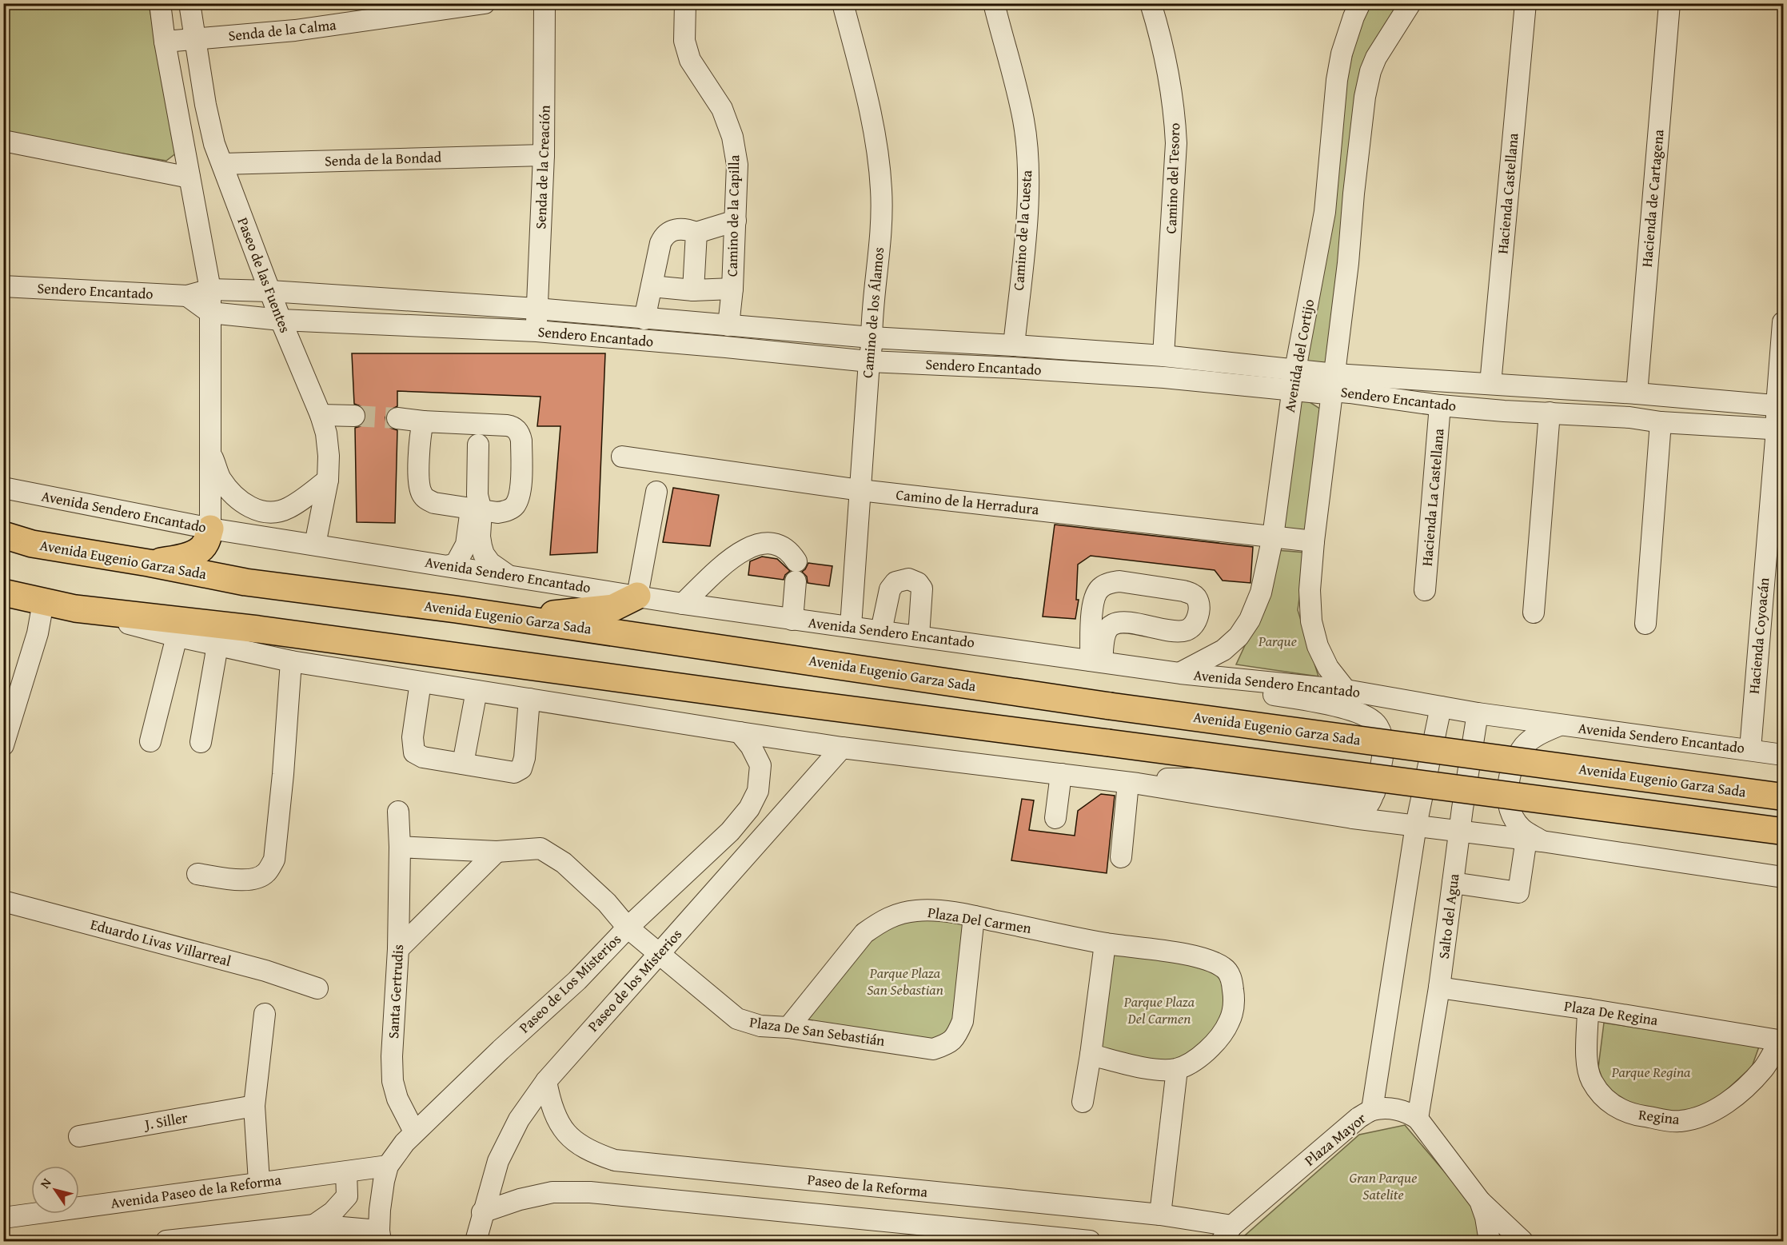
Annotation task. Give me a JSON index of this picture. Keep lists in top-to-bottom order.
{
  "streets": {
    "highway": ["Avenida Eugenio Garza Sada"],
    "street": [
      "Senda de la Calma",
      "Senda de la Bondad",
      "Senda de la Creación",
      "Camino del Tesoro",
      "Hacienda Castellana",
      "Hacienda de Cartagena",
      "Camino de la Capilla",
      "Camino de la Cuesta",
      "Paseo de las Fuentes",
      "Sendero Encantado",
      "Camino de los Álamos",
      "Avenida del Cortijo",
      "Hacienda La Castellana",
      "Camino de la Herradura",
      "Avenida Sendero Encantado",
      "Hacienda Coyoacán",
      "Salto del Agua",
      "Plaza Del Carmen",
      "Eduardo Livas Villarreal",
      "Paseo de los Misterios",
      "Paseo de Los Misterios",
      "Santa Gertrudis",
      "Plaza De Regina",
      "Plaza De San Sebastián",
      "Regina",
      "J. Siller",
      "Plaza Mayor",
      "Paseo de la Reforma",
      "Avenida Paseo de la Reforma"
    ]
  },
  "crossings": [
    ["Senda de la Calma", "Paseo de las Fuentes"],
    ["Senda de la Bondad", "Senda de la Creación"],
    ["Senda de la Bondad", "Paseo de las Fuentes"],
    ["Senda de la Creación", "Sendero Encantado"],
    ["Camino del Tesoro", "Sendero Encantado"],
    ["Hacienda Castellana", "Sendero Encantado"],
    ["Hacienda de Cartagena", "Sendero Encantado"],
    ["Camino de la Capilla", "Sendero Encantado"],
    ["Camino de la Cuesta", "Sendero Encantado"],
    ["Paseo de las Fuentes", "Sendero Encantado"],
    ["Paseo de las Fuentes", "Avenida Sendero Encantado"],
    ["Sendero Encantado", "Camino de los Álamos"],
    ["Sendero Encantado", "Avenida del Cortijo"],
    ["Sendero Encantado", "Hacienda La Castellana"],
    ["Sendero Encantado", "Hacienda Coyoacán"],
    ["Camino de los Álamos", "Camino de la Herradura"],
    ["Camino de los Álamos", "Avenida Sendero Encantado"],
    ["Avenida del Cortijo", "Camino de la Herradura"],
    ["Avenida del Cortijo", "Avenida Sendero Encantado"],
    ["Avenida Sendero Encantado", "Hacienda Coyoacán"],
    ["Avenida Sendero Encantado", "Salto del Agua"],
    ["Salto del Agua", "Plaza De Regina"],
    ["Salto del Agua", "Plaza Mayor"],
    ["Plaza Del Carmen", "Plaza De San Sebastián"],
    ["Paseo de los Misterios", "Plaza De San Sebastián"],
    ["Paseo de los Misterios", "Paseo de la Reforma"],
    ["Paseo de Los Misterios", "Santa Gertrudis"],
    ["Paseo de Los Misterios", "Plaza De San Sebastián"],
    ["Paseo de Los Misterios", "Avenida Paseo de la Reforma"],
    ["Plaza De Regina", "Regina"],
    ["Plaza Mayor", "Paseo de la Reforma"]
  ],
  "parks": [
    "Parque",
    "Parque Plaza San Sebastian",
    "Parque Plaza Del Carmen",
    "Parque Regina",
    "Gran Parque Satelite"
  ],
  "north": "top left"
}
